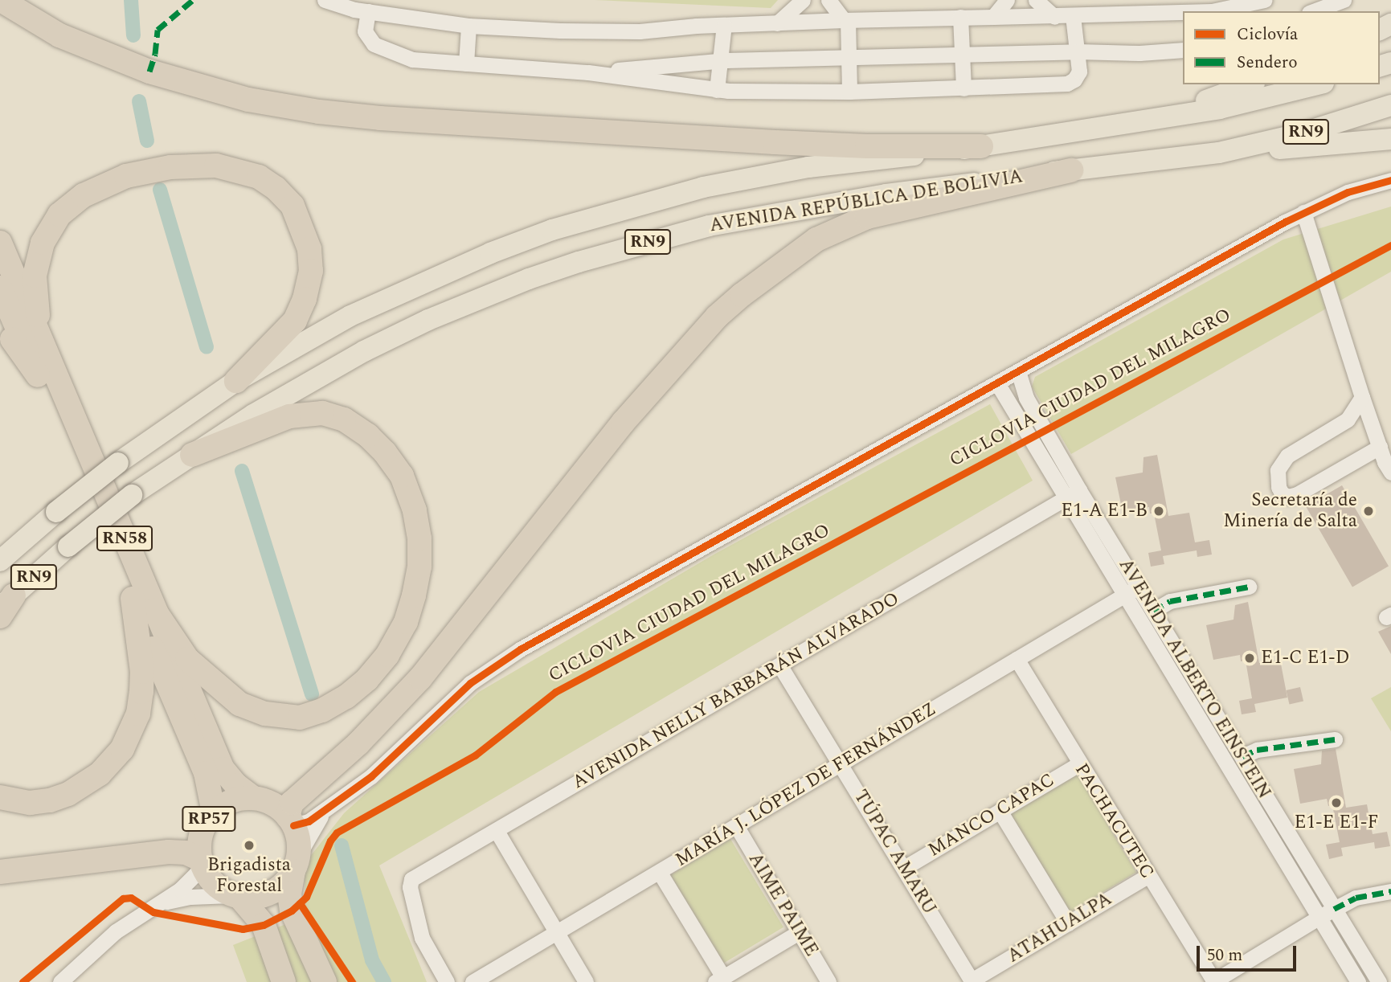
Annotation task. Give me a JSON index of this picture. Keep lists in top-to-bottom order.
{
  "streets": {
    "highway": ["RN58", "RP57"],
    "main road": ["RN9", "AVENIDA REPÚBLICA DE BOLIVIA"],
    "street": [
      "AVENIDA ALBERTO EINSTEIN",
      "AVENIDA NELLY BARBARÁN ALVARADO",
      "MARÍA J. LÓPEZ DE FERNÁNDEZ",
      "MANCO CAPAC",
      "PACHACUTEC",
      "TÚPAC AMARU",
      "AIME PAIME",
      "ATAHUALPA"
    ],
    "cycle path": ["CICLOVIA CIUDAD DEL MILAGRO"]
  },
  "crossings": [
    ["RN58", "RP57"],
    ["AVENIDA ALBERTO EINSTEIN", "AVENIDA NELLY BARBARÁN ALVARADO"],
    ["AVENIDA ALBERTO EINSTEIN", "MARÍA J. LÓPEZ DE FERNÁNDEZ"],
    ["AVENIDA NELLY BARBARÁN ALVARADO", "TÚPAC AMARU"],
    ["MARÍA J. LÓPEZ DE FERNÁNDEZ", "PACHACUTEC"],
    ["MARÍA J. LÓPEZ DE FERNÁNDEZ", "TÚPAC AMARU"],
    ["MARÍA J. LÓPEZ DE FERNÁNDEZ", "AIME PAIME"],
    ["MANCO CAPAC", "PACHACUTEC"],
    ["MANCO CAPAC", "TÚPAC AMARU"],
    ["PACHACUTEC", "ATAHUALPA"],
    ["TÚPAC AMARU", "ATAHUALPA"]
  ],
  "places": [
    "E1-A E1-B",
    "Secretaría de Minería de Salta",
    "E1-C E1-D",
    "E1-E E1-F",
    "Brigadista Forestal"
  ],
  "legend": ["Ciclovía", "Sendero"],
  "scale_bar": "50 m"
}
